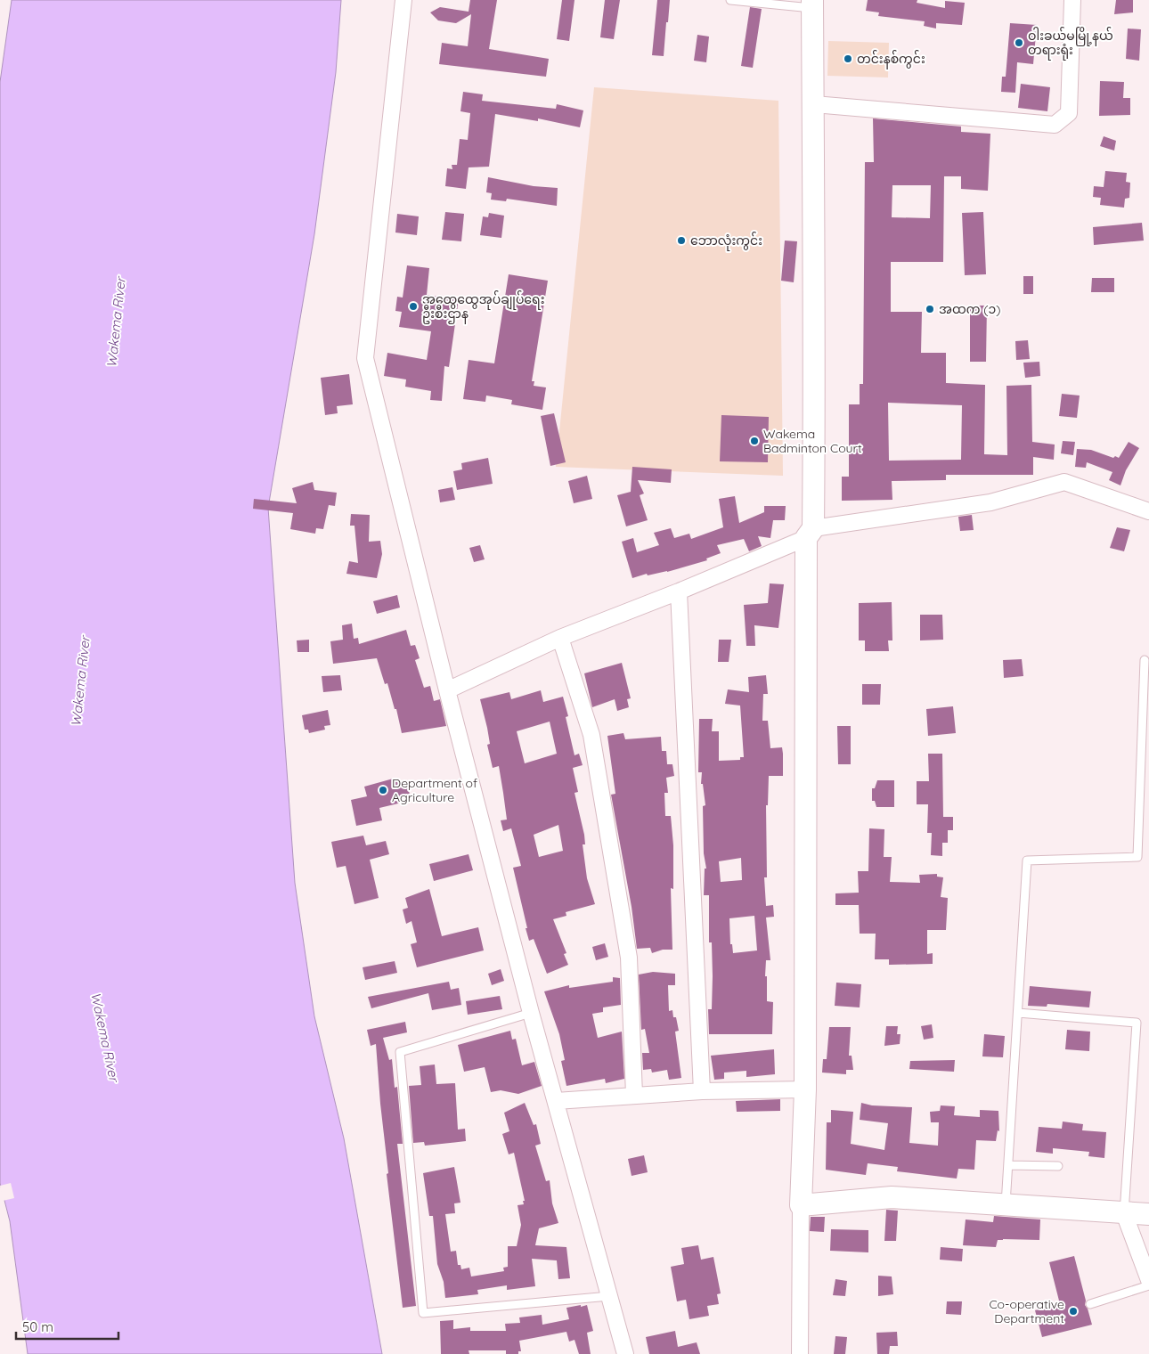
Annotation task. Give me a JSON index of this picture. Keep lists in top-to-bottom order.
{
  "water": ["Wakema River"],
  "places": [
    "ဝါးခယ်မမြို့နယ် တရားရုံး",
    "တင်းနစ်ကွင်း",
    "ဘောလုံးကွင်း",
    "အထွေထွေအုပ်ချုပ်ရေး ဦးစီးဌာန",
    "အထက (၁)",
    "Wakema Badminton Court",
    "Department of Agriculture",
    "Co-operative Department"
  ],
  "scale_bar": "50 m"
}
